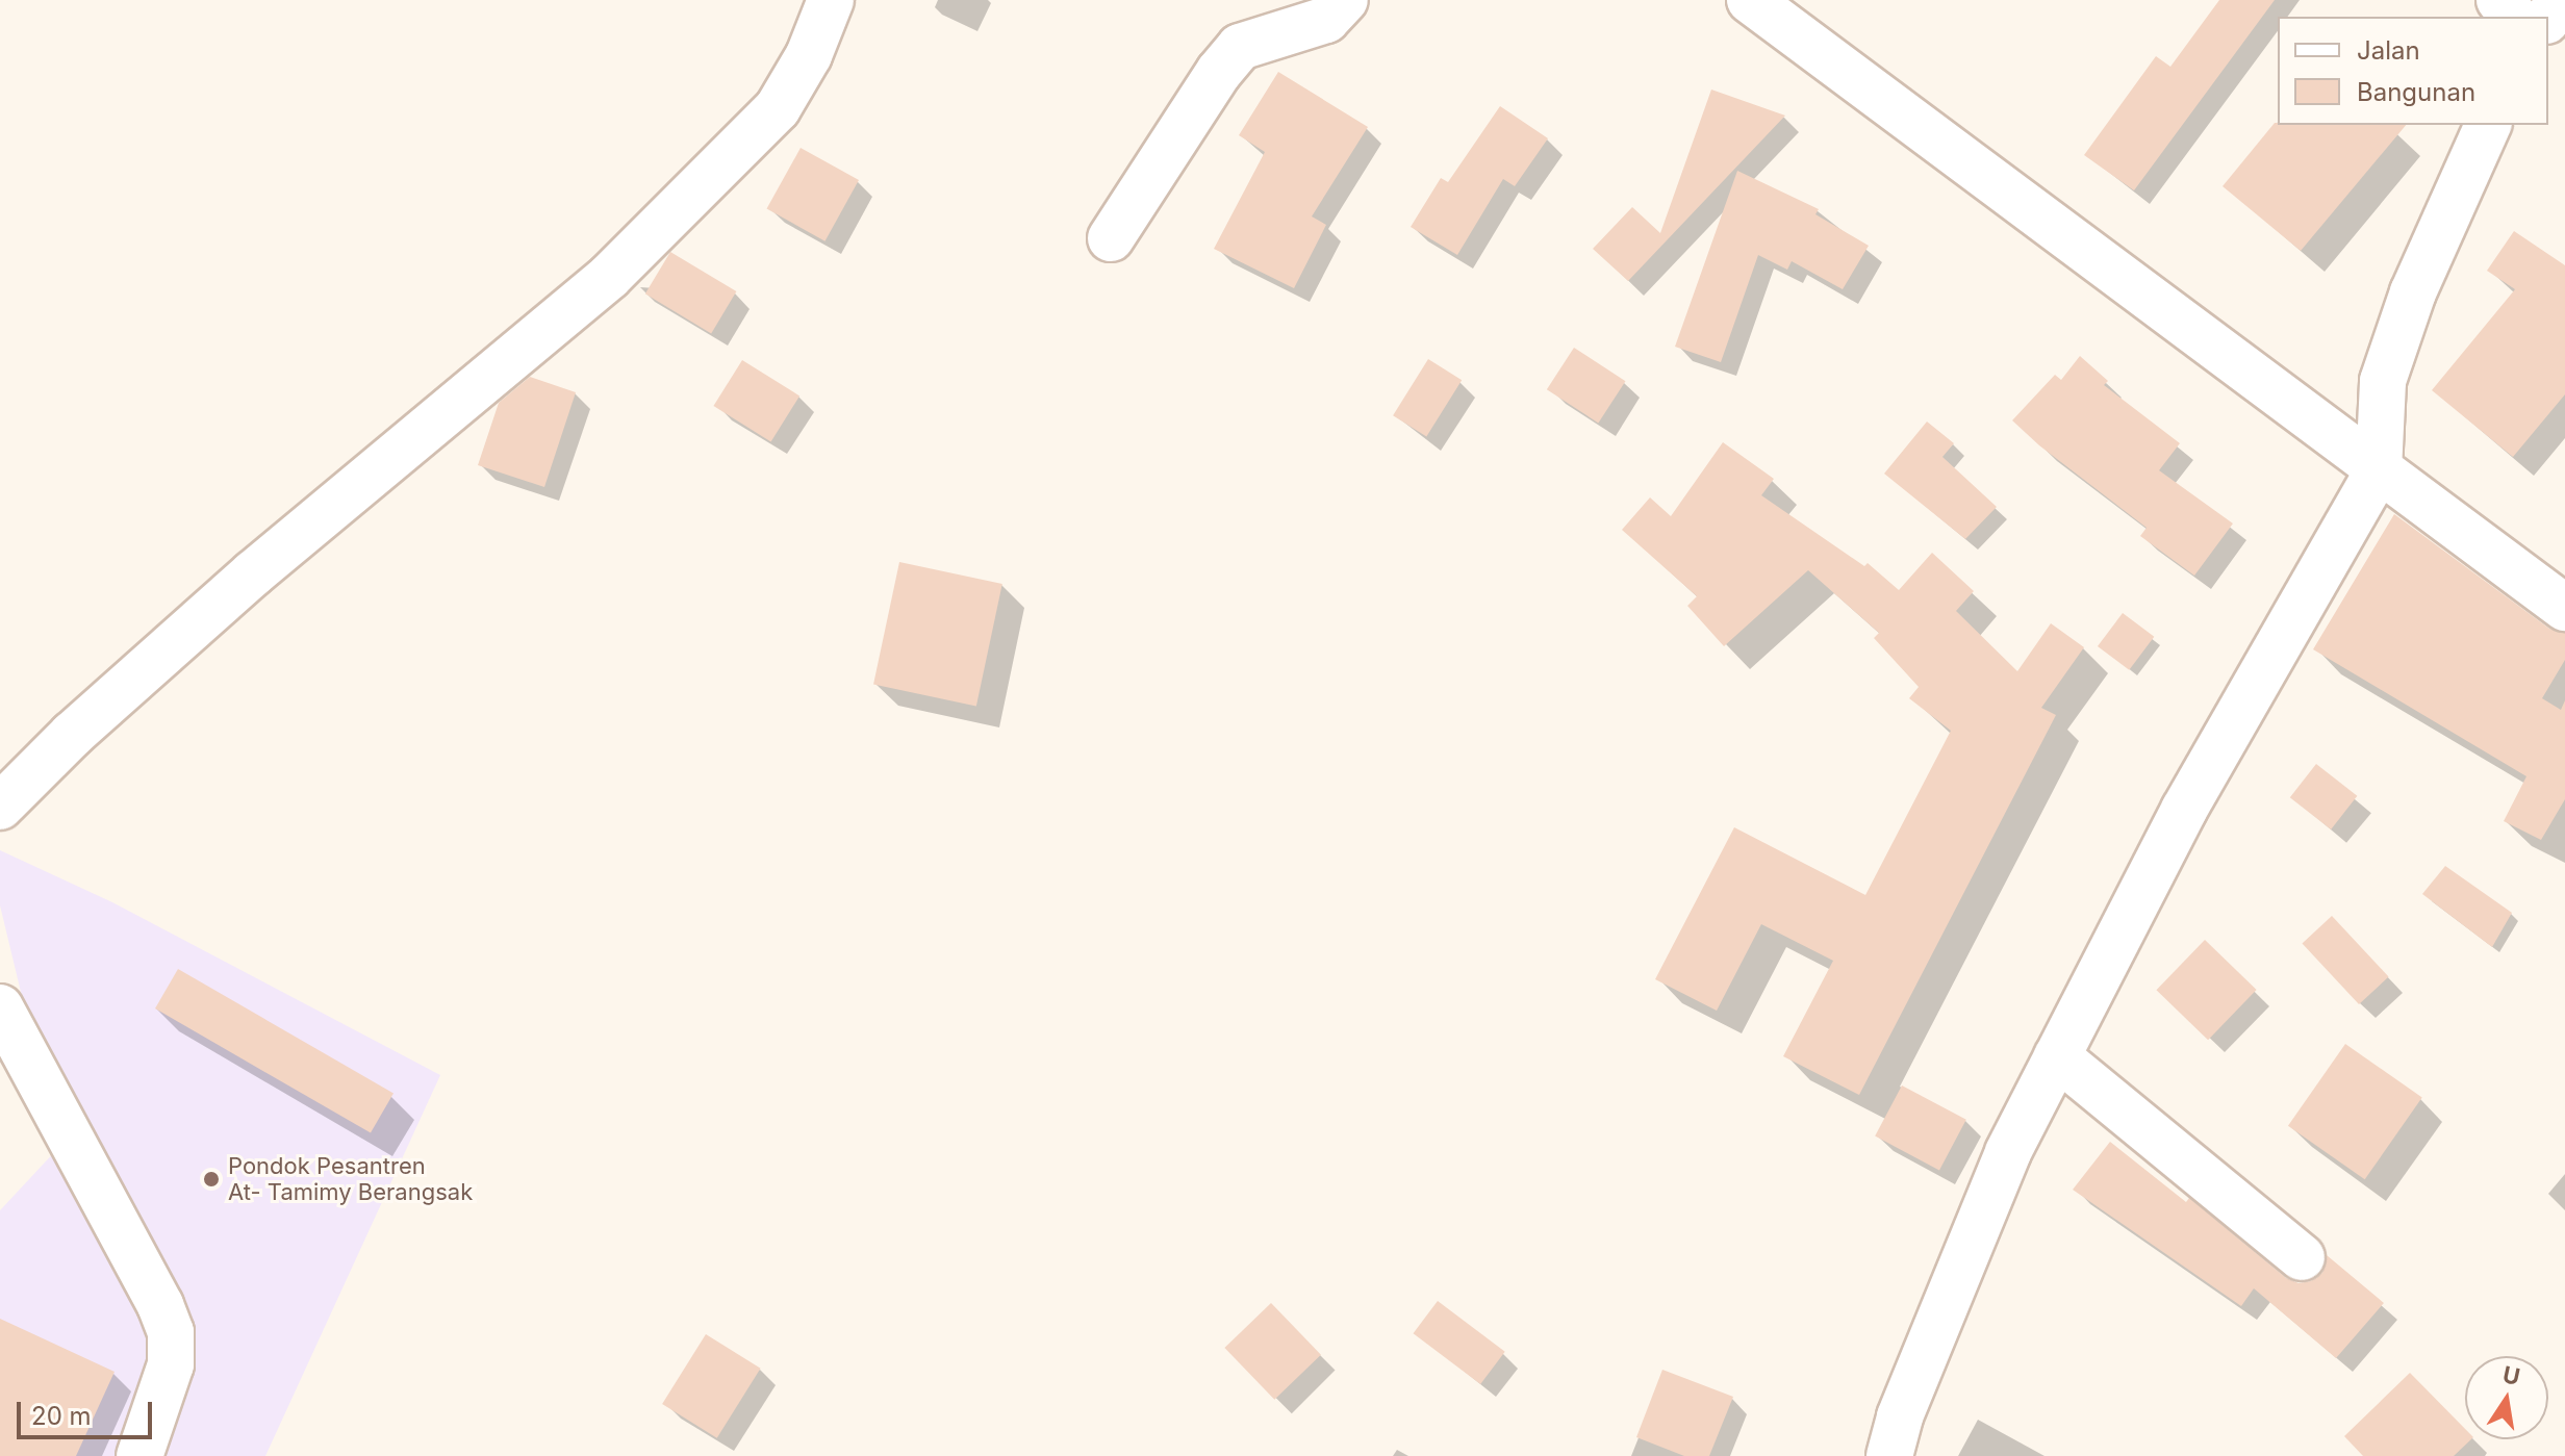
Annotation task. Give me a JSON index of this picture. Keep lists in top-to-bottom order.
{
  "places": ["Pondok Pesantren At- Tamimy Berangsak"],
  "legend": ["Jalan", "Bangunan"],
  "scale_bar": "20 m",
  "north": "top"
}
